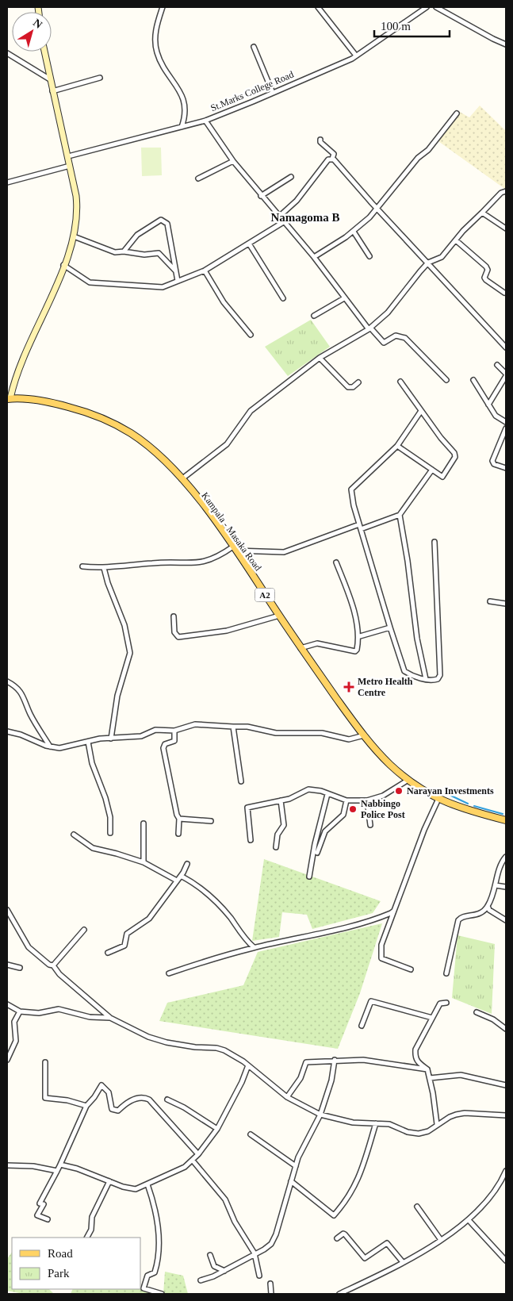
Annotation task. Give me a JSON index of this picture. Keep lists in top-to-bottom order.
{
  "streets": {
    "main road": ["Kampala - Masaka Road", "A2"],
    "street": ["St.Marks College Road"]
  },
  "districts": ["Namagoma B"],
  "places": {
    "health": ["Metro Health Centre"],
    "other": ["Narayan Investments", "Nabbingo Police Post"]
  },
  "legend": ["Road", "Park"],
  "scale_bar": "100 m",
  "north": "top right"
}
